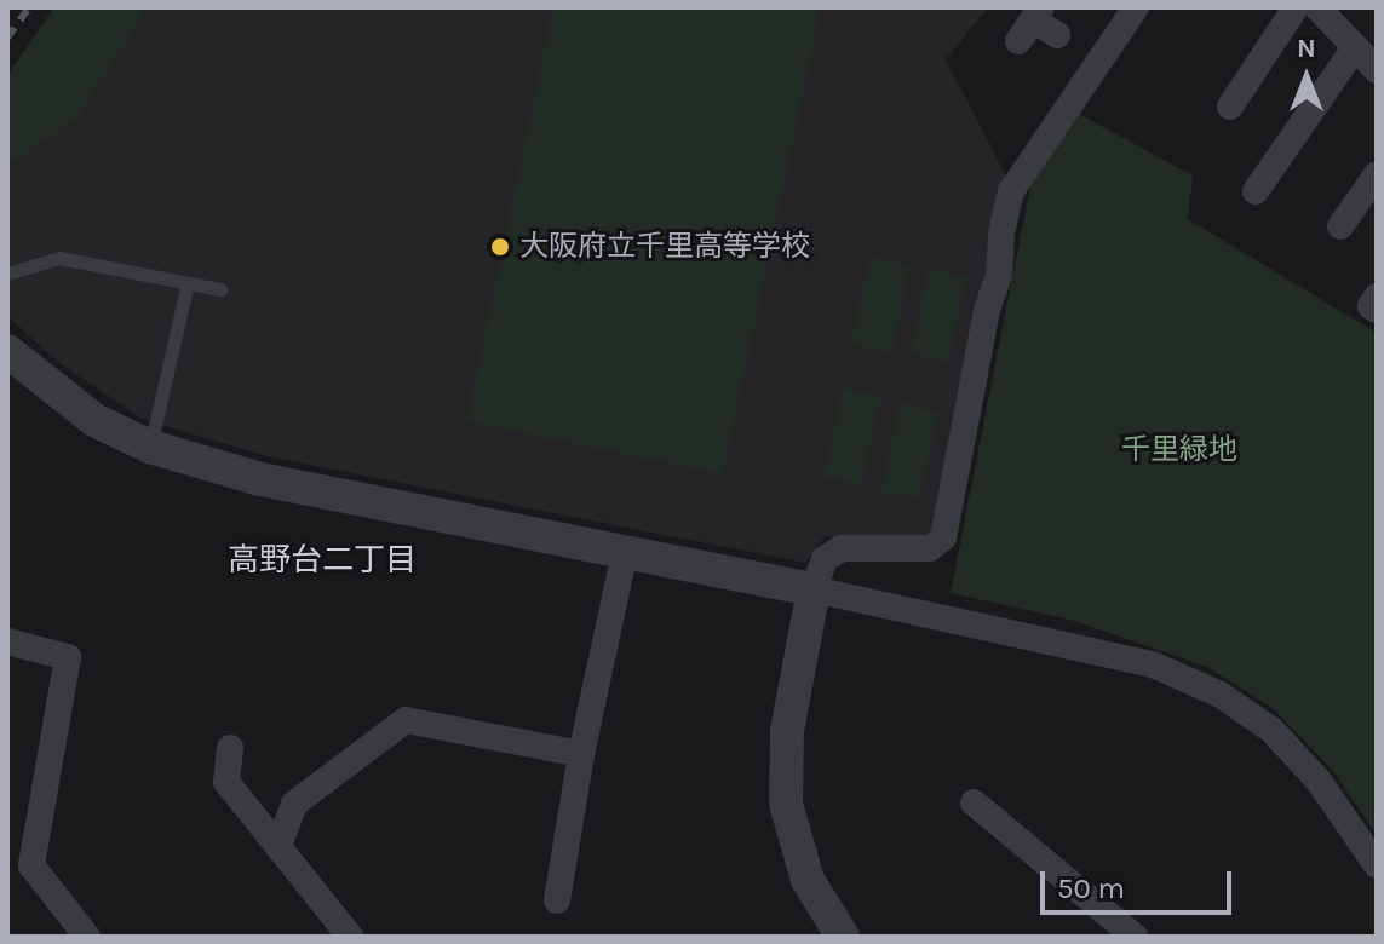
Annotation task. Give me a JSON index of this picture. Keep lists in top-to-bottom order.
{
  "districts": ["高野台二丁目"],
  "parks": ["千里緑地"],
  "places": ["大阪府立千里高等学校"],
  "scale_bar": "50 m",
  "north": "top"
}
